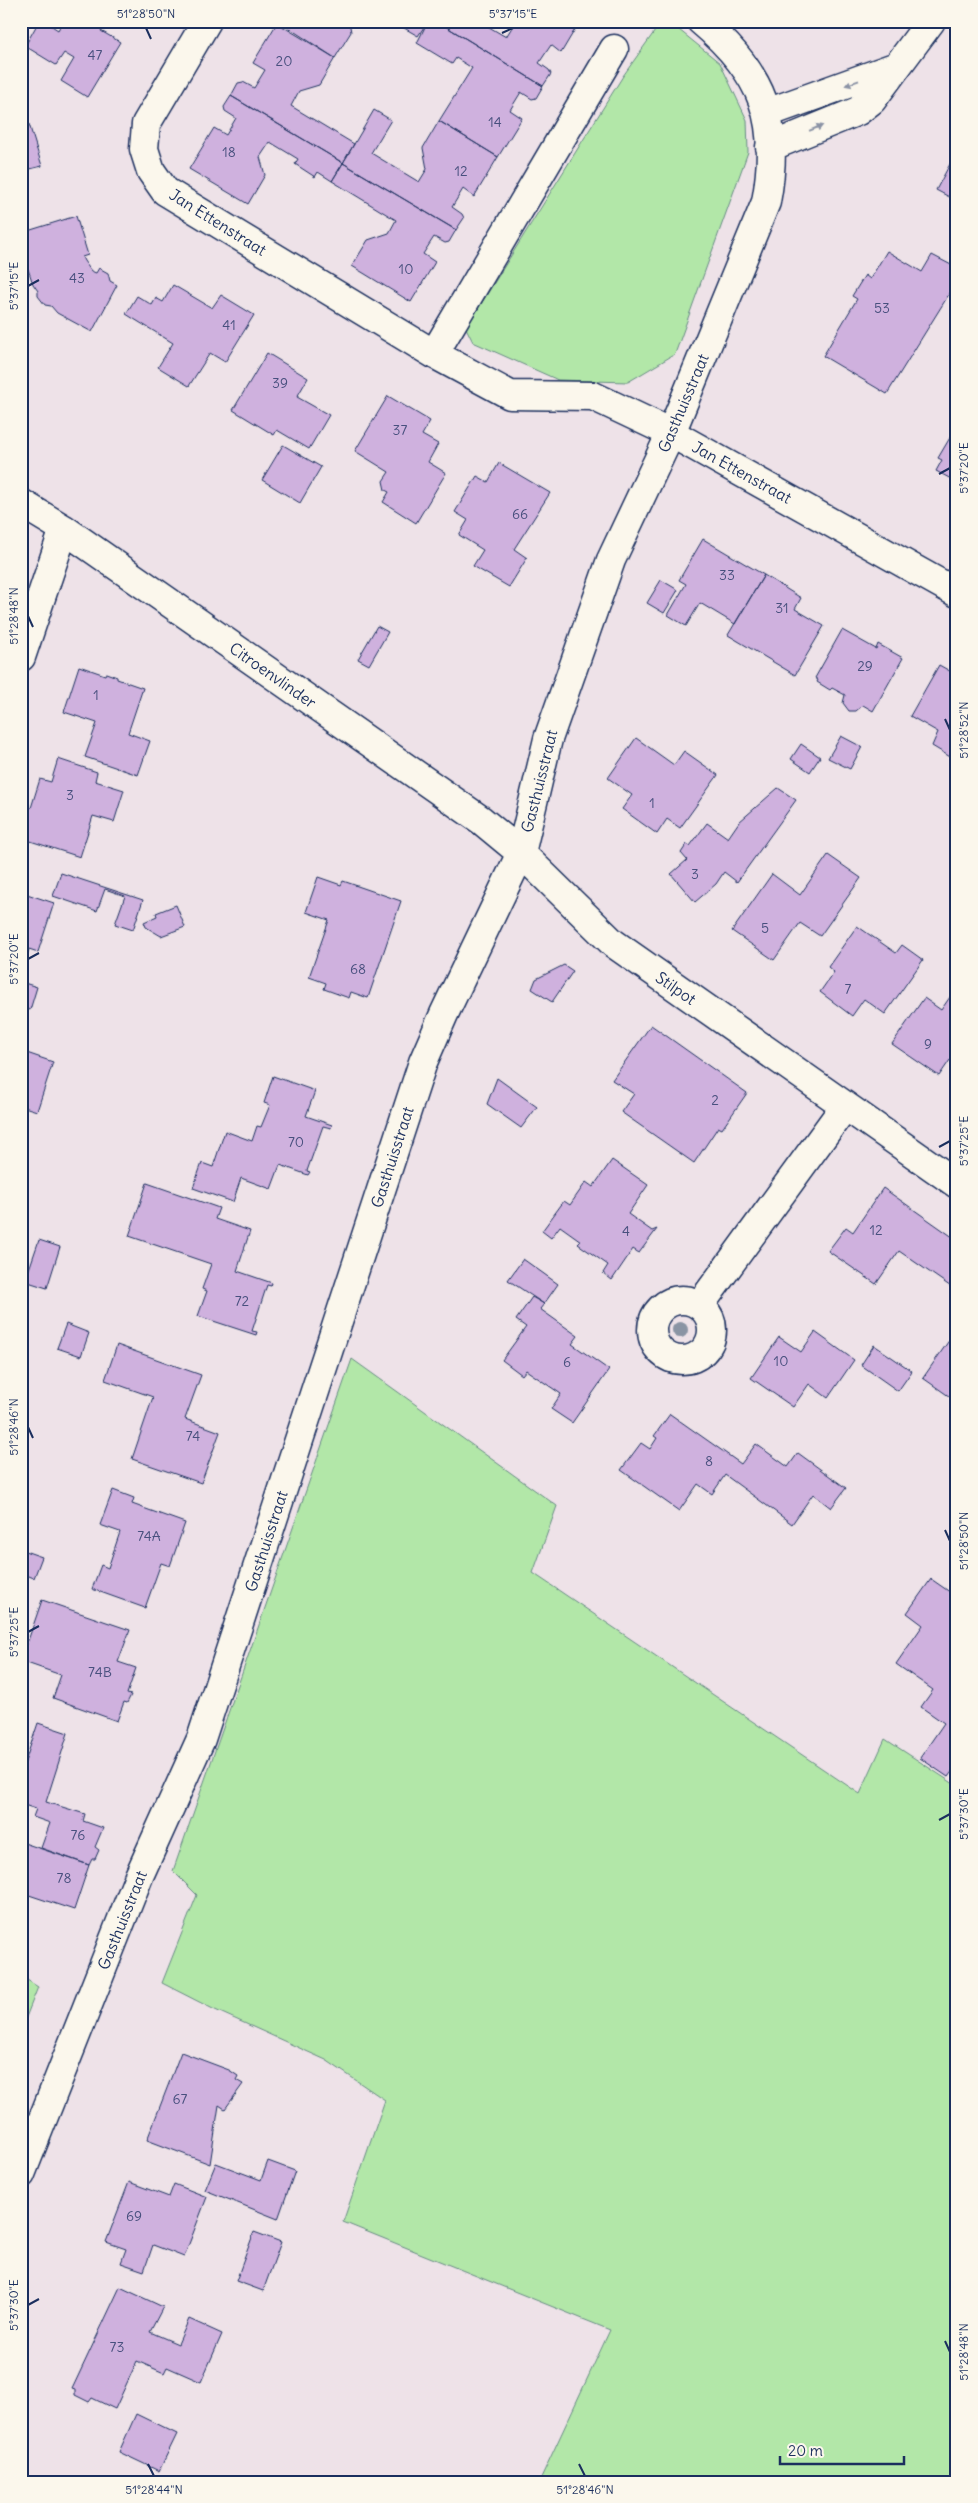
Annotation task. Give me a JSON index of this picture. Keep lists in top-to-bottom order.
{
  "streets": {
    "street": [
      "Jan Ettenstraat",
      "Gasthuisstraat",
      "Citroenvlinder",
      "Stilpot"
    ]
  },
  "crossings": [
    ["Jan Ettenstraat", "Gasthuisstraat"],
    ["Gasthuisstraat", "Citroenvlinder"],
    ["Gasthuisstraat", "Stilpot"],
    ["Citroenvlinder", "Stilpot"]
  ],
  "house_numbers": [
    "47",
    "20",
    "14",
    "18",
    "12",
    "10",
    "43",
    "53",
    "41",
    "39",
    "37",
    "66",
    "33",
    "31",
    "29",
    "1",
    "3",
    "1",
    "3",
    "5",
    "68",
    "7",
    "9",
    "2",
    "70",
    "12",
    "4",
    "72",
    "10",
    "6",
    "74",
    "8",
    "74A",
    "74B",
    "76",
    "78",
    "67",
    "69",
    "73"
  ],
  "scale_bar": "20 m",
  "coordinates": [
    "51°28'50\"N",
    "5°37'15\"E",
    "5°37'20\"E",
    "51°28'48\"N",
    "51°28'52\"N",
    "5°37'25\"E",
    "51°28'46\"N",
    "5°37'30\"E",
    "51°28'44\"N"
  ]
}
